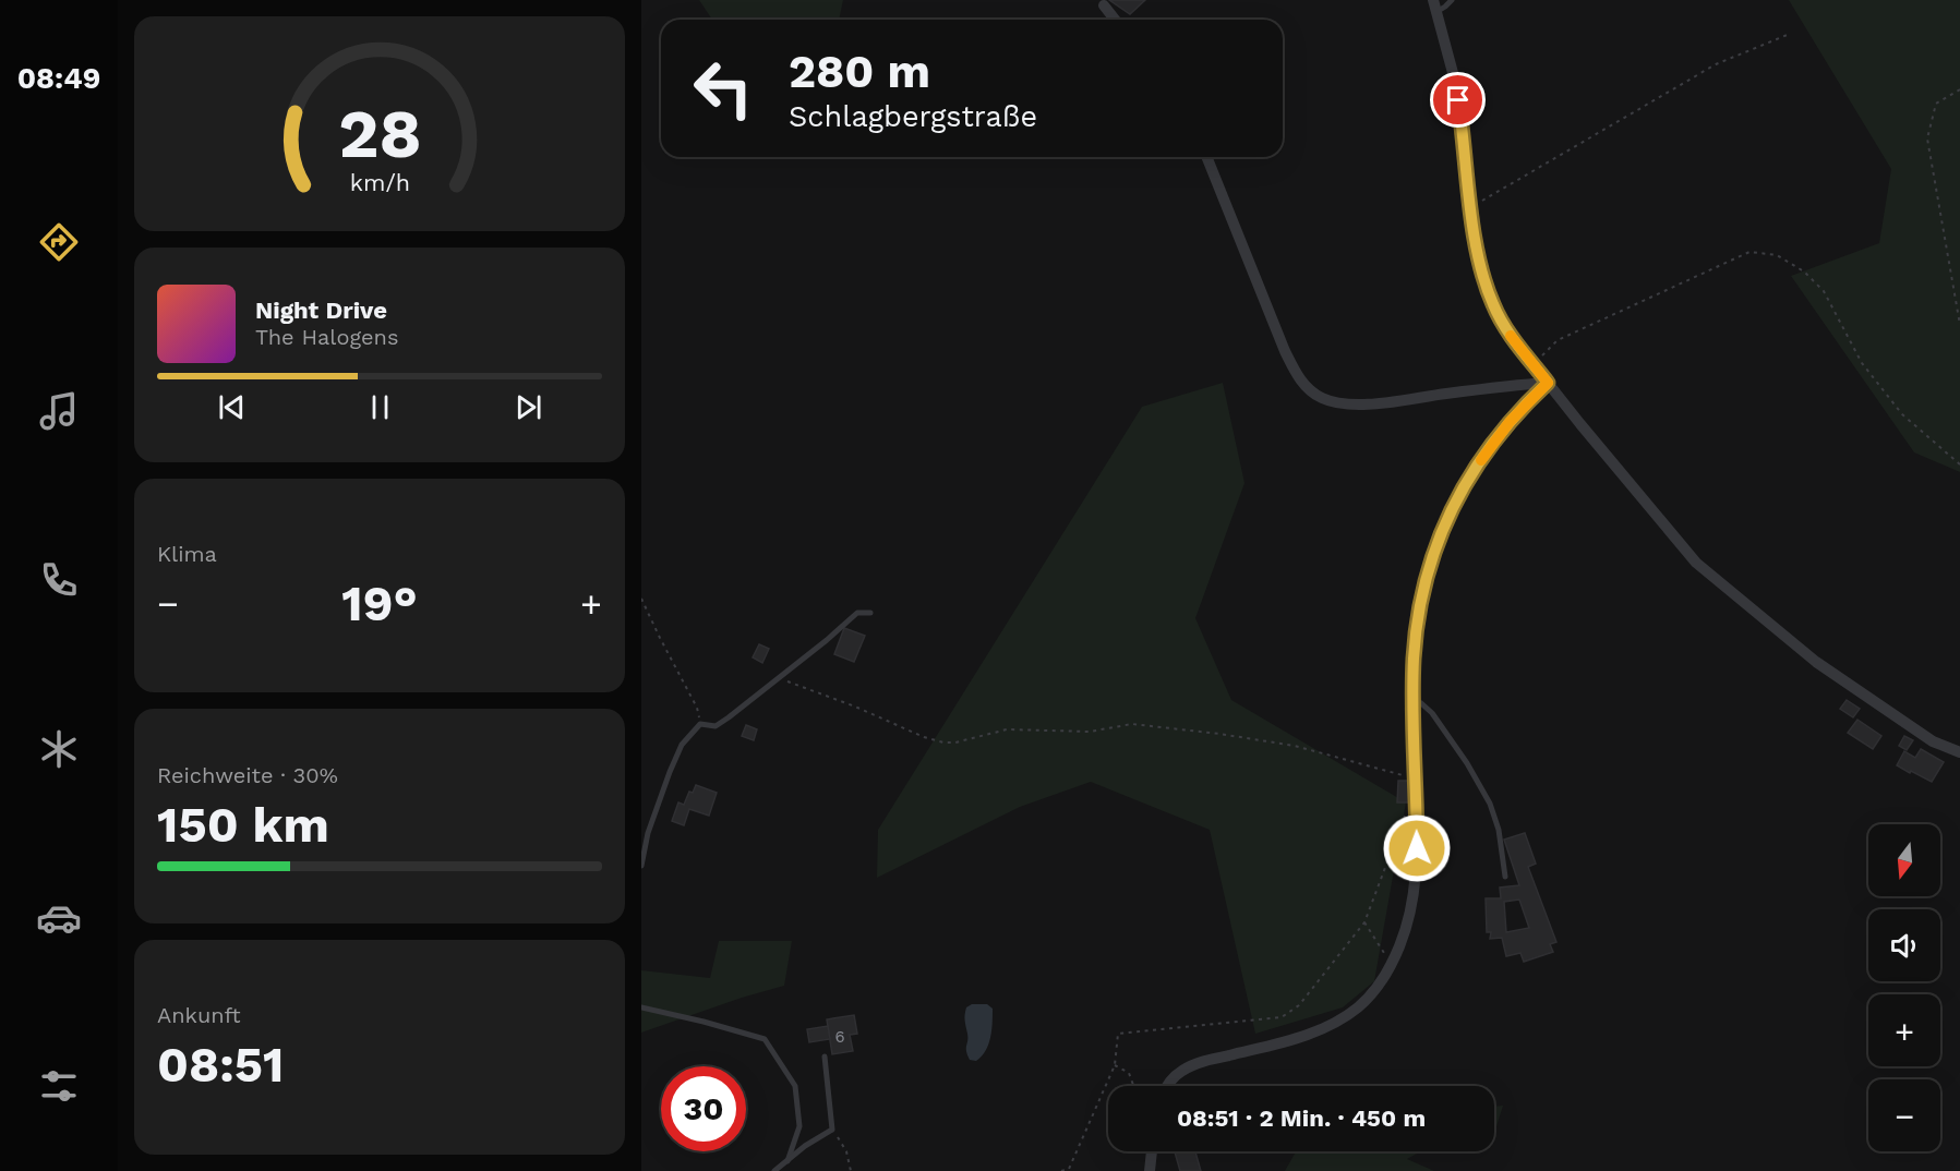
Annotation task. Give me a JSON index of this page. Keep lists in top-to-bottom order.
{
  "house_numbers": ["6"],
  "north": "bottom",
  "page": {
    "tabs": "08:49",
    "turn": ["280 m", "Schlagbergstraße"],
    "song": ["Night Drive", "The Halogens"],
    "tile": [
      "Klima",
      ["Reichweite · 30%", "150 km"],
      ["Ankunft", "08:51"]
    ],
    "heat": ["−", "19°", "+"],
    "map_buttons": ["+", "−"],
    "limit": "30",
    "trip": "08:51 · 2 Min. · 450 m",
    "gauge": ["28", "km/h"]
  }
}
